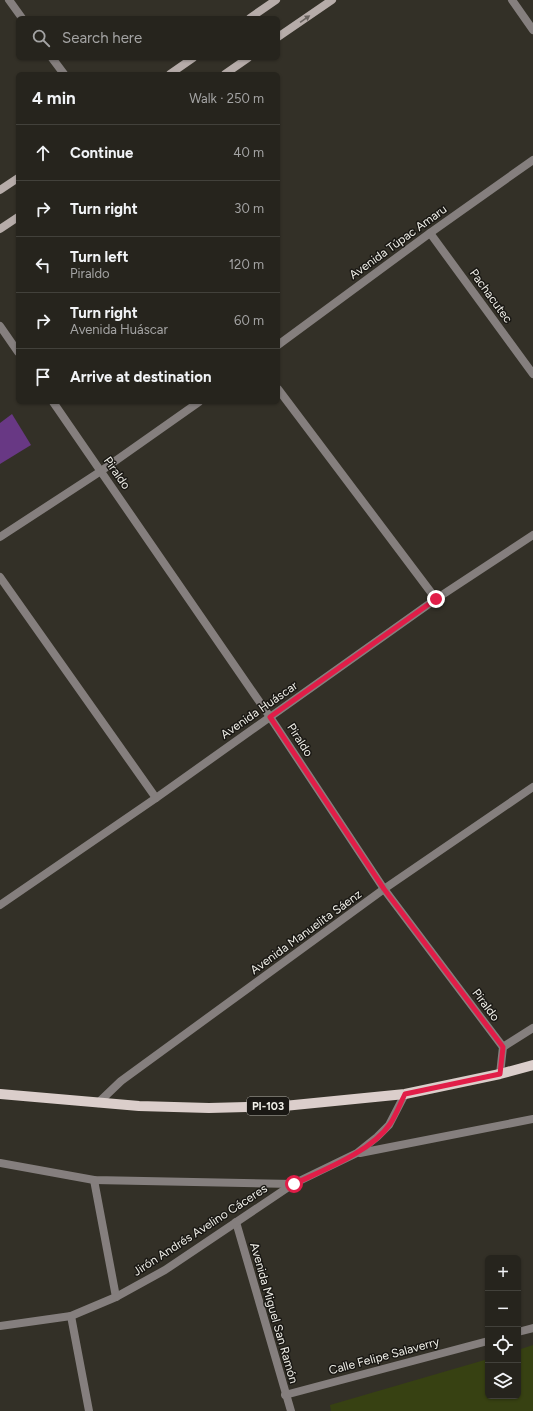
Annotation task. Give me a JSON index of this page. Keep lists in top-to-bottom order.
{
  "streets": {
    "main road": ["PI-103"],
    "street": [
      "Avenida Túpac Amaru",
      "Pachacutec",
      "Piraldo",
      "Avenida Huáscar",
      "Avenida Manuelita Sáenz",
      "Jirón Andrés Avelino Cáceres",
      "Avenida Miguel San Ramón",
      "Calle Felipe Salaverry"
    ]
  },
  "crossings": [
    ["Avenida Túpac Amaru", "Pachacutec"],
    ["Piraldo", "Avenida Huáscar"],
    ["Piraldo", "Avenida Manuelita Sáenz"],
    ["Avenida Manuelita Sáenz", "PI-103"],
    ["PI-103", "Jirón Andrés Avelino Cáceres"],
    ["Jirón Andrés Avelino Cáceres", "Avenida Miguel San Ramón"],
    ["Avenida Miguel San Ramón", "Calle Felipe Salaverry"]
  ],
  "page": {
    "search": "Search here",
    "heading": ["4 min", "Walk · 250 m"],
    "list": [
      ["Continue", "40 m"],
      ["Turn right", "30 m"],
      ["Turn left", "Piraldo", "120 m"],
      ["Turn right", "Avenida Huáscar", "60 m"],
      "Arrive at destination"
    ],
    "map_buttons": ["+", "−"]
  }
}
